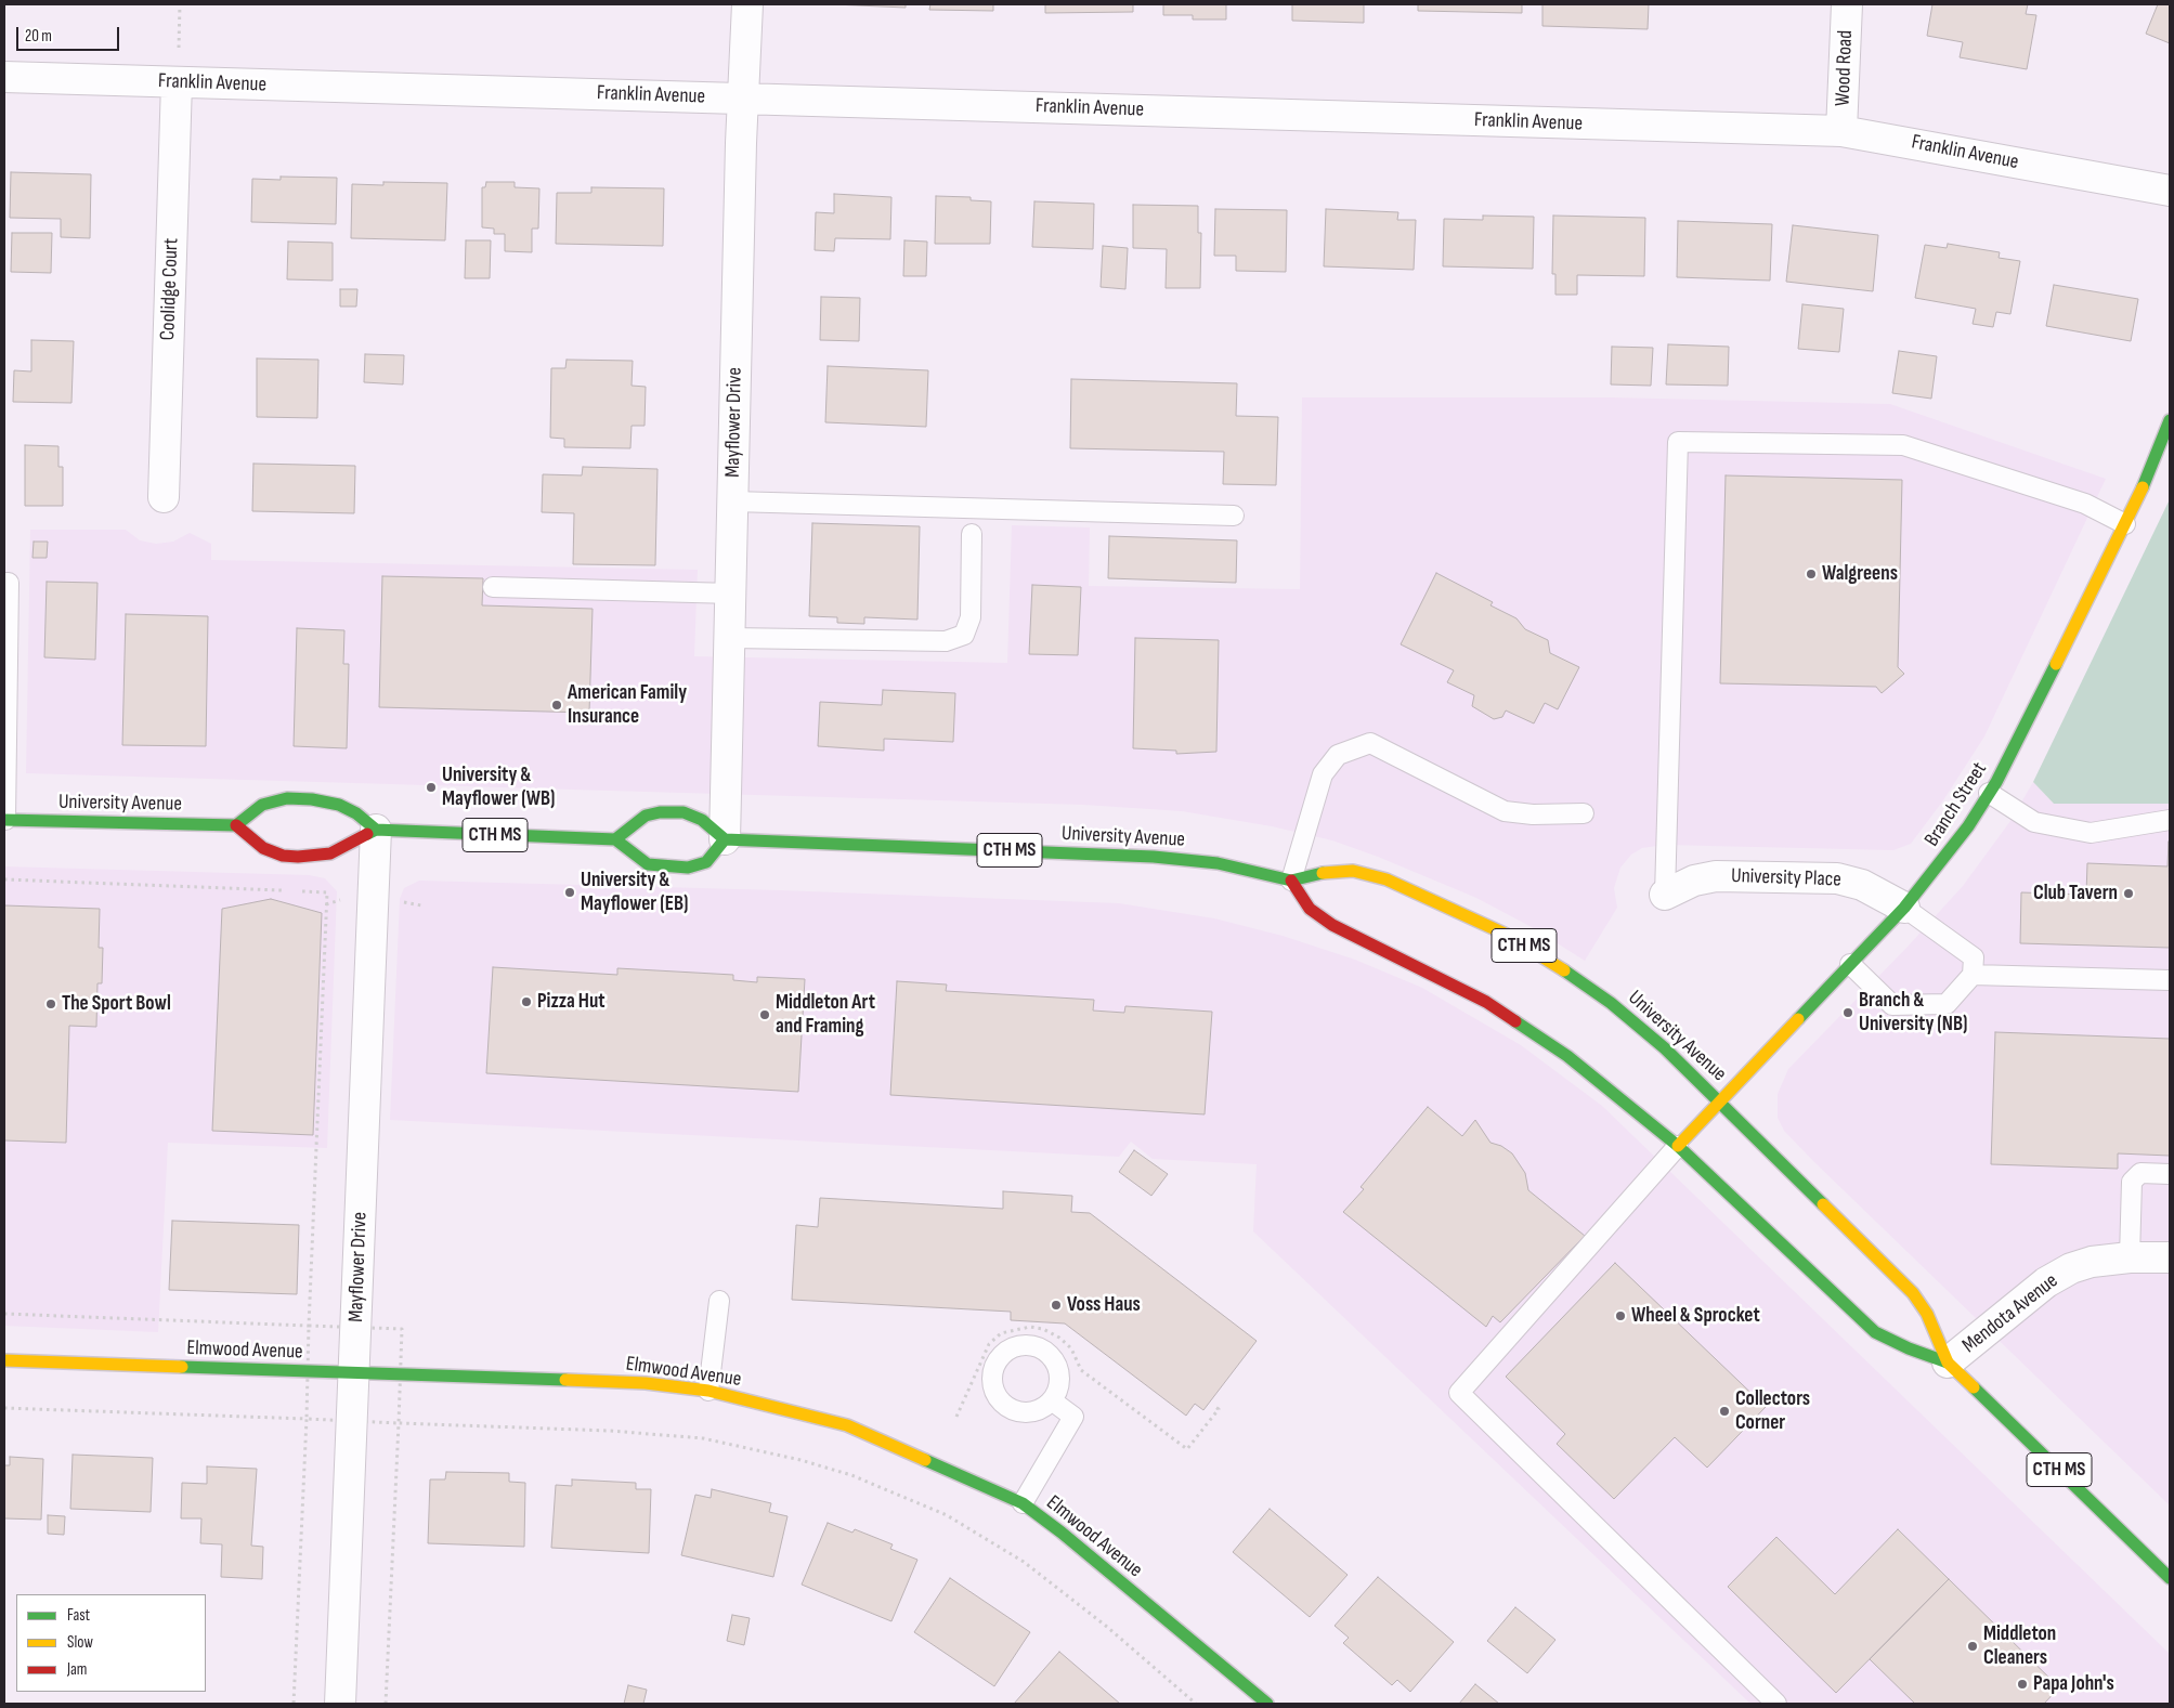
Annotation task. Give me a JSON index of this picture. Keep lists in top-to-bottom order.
{
  "streets": {
    "main road": [
      "University Avenue",
      "Branch Street",
      "CTH MS",
      "Elmwood Avenue"
    ],
    "street": [
      "Wood Road",
      "Franklin Avenue",
      "Coolidge Court",
      "Mayflower Drive",
      "University Place",
      "Mendota Avenue"
    ]
  },
  "crossings": [
    ["Wood Road", "Franklin Avenue"],
    ["Franklin Avenue", "Coolidge Court"],
    ["Franklin Avenue", "Mayflower Drive"],
    ["Mayflower Drive", "University Avenue"],
    ["Mayflower Drive", "CTH MS"],
    ["Mayflower Drive", "Elmwood Avenue"],
    ["University Avenue", "Branch Street"],
    ["University Avenue", "Mendota Avenue"],
    ["Branch Street", "University Place"]
  ],
  "places": [
    "Walgreens",
    "American Family Insurance",
    "University & Mayflower (WB)",
    "University & Mayflower (EB)",
    "Club Tavern",
    "Pizza Hut",
    "The Sport Bowl",
    "Branch & University (NB)",
    "Middleton Art and Framing",
    "Voss Haus",
    "Wheel & Sprocket",
    "Collectors Corner",
    "Middleton Cleaners",
    "Papa John's"
  ],
  "legend": ["Fast", "Slow", "Jam"],
  "scale_bar": "20 m"
}
